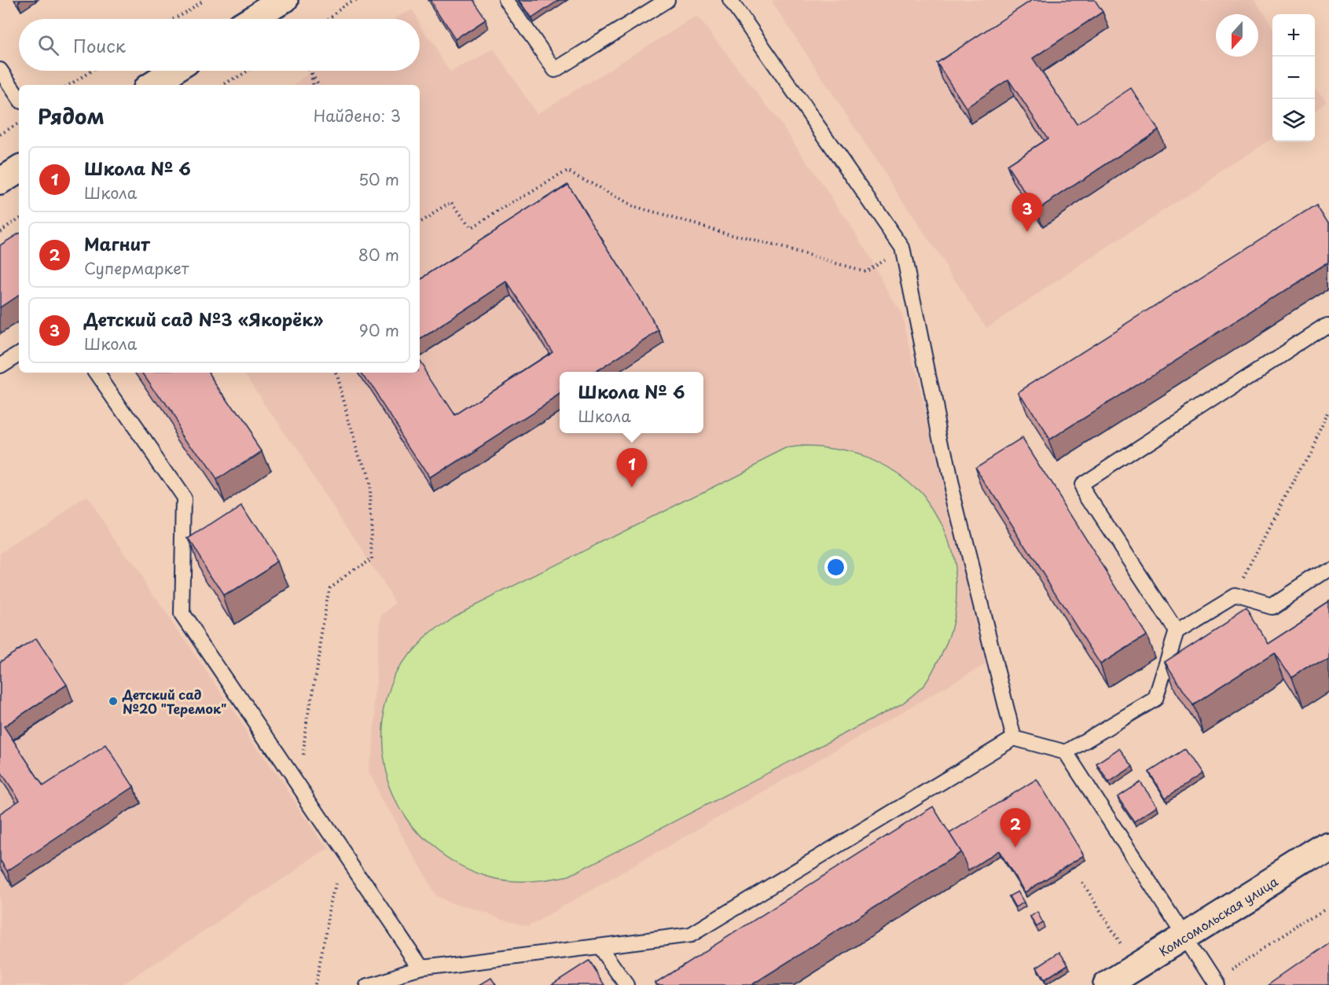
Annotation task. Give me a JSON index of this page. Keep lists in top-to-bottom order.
{
  "streets": {
    "street": ["Комсомольская улица"]
  },
  "places": ["Детский сад №20 \"Теремок\""],
  "north": "bottom",
  "page": {
    "map_buttons": ["+", "−"],
    "search": "Поиск",
    "heading": ["Рядом", "Найдено: 3"],
    "list": [
      {
        "mark": "1",
        "name": "Школа № 6",
        "note": "Школа",
        "value": "50 m"
      },
      {
        "mark": "2",
        "name": "Магнит",
        "note": "Супермаркет",
        "value": "80 m"
      },
      {
        "mark": "3",
        "name": "Детский сад №3 «Якорёк»",
        "note": "Школа",
        "value": "90 m"
      }
    ],
    "pins": ["3", "1", "2"],
    "popup": ["Школа № 6", "Школа"]
  }
}
